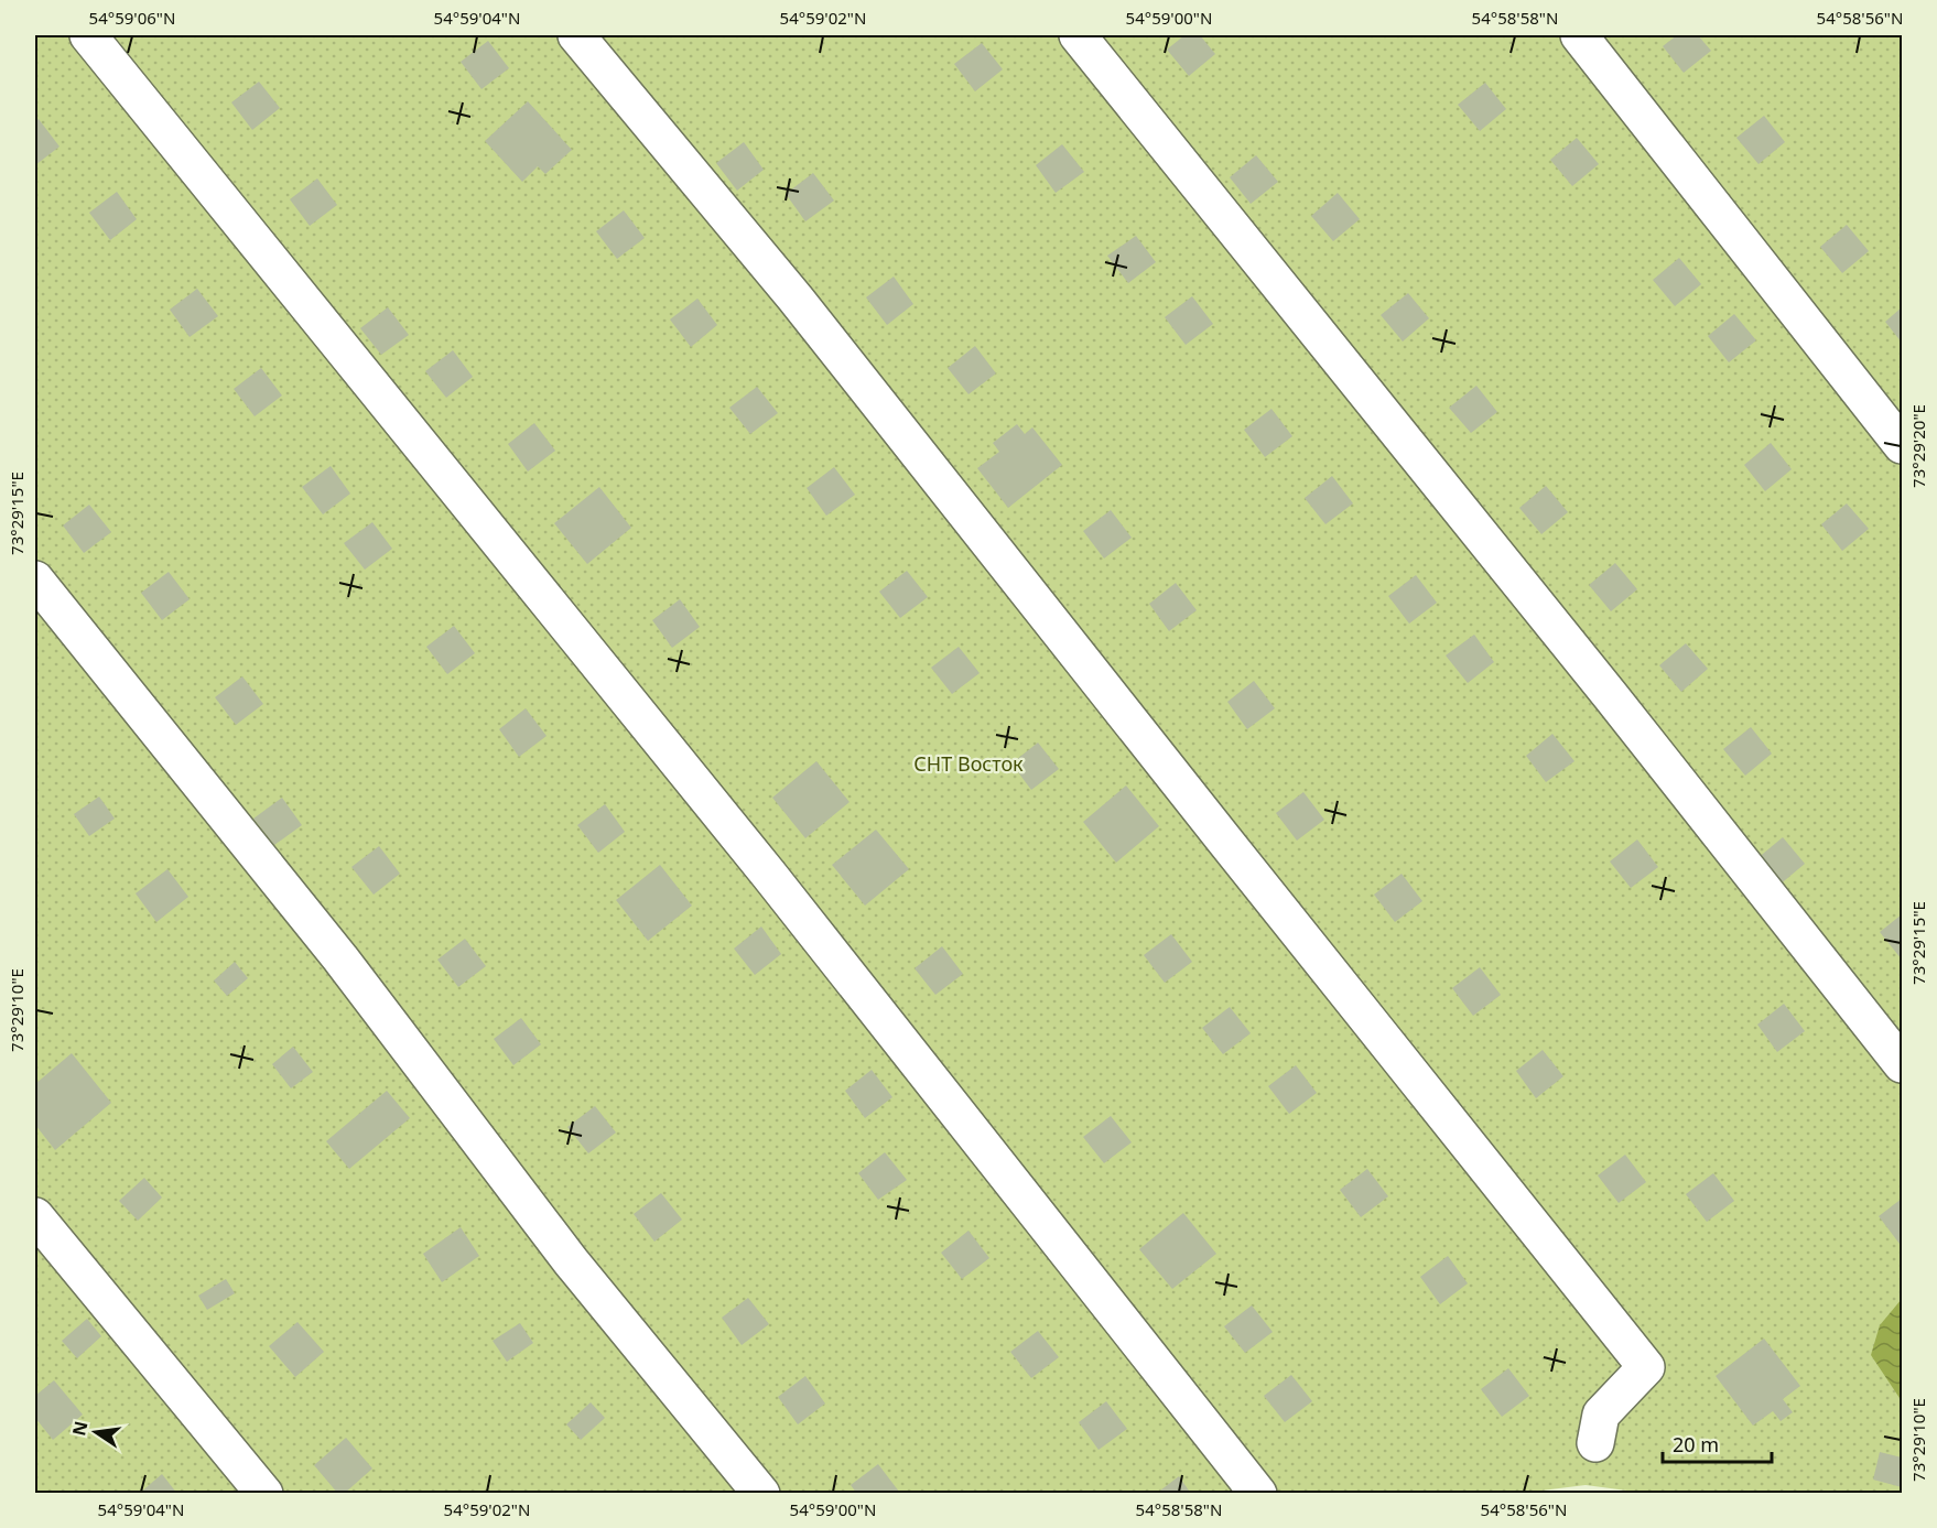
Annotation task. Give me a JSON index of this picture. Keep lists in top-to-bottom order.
{
  "parks": ["СНТ Восток"],
  "scale_bar": "20 m",
  "north": "left",
  "coordinates": [
    "54°59'06\"N",
    "54°59'04\"N",
    "54°59'02\"N",
    "54°59'00\"N",
    "54°58'58\"N",
    "54°58'56\"N",
    "73°29'20\"E",
    "73°29'15\"E",
    "73°29'10\"E"
  ]
}
